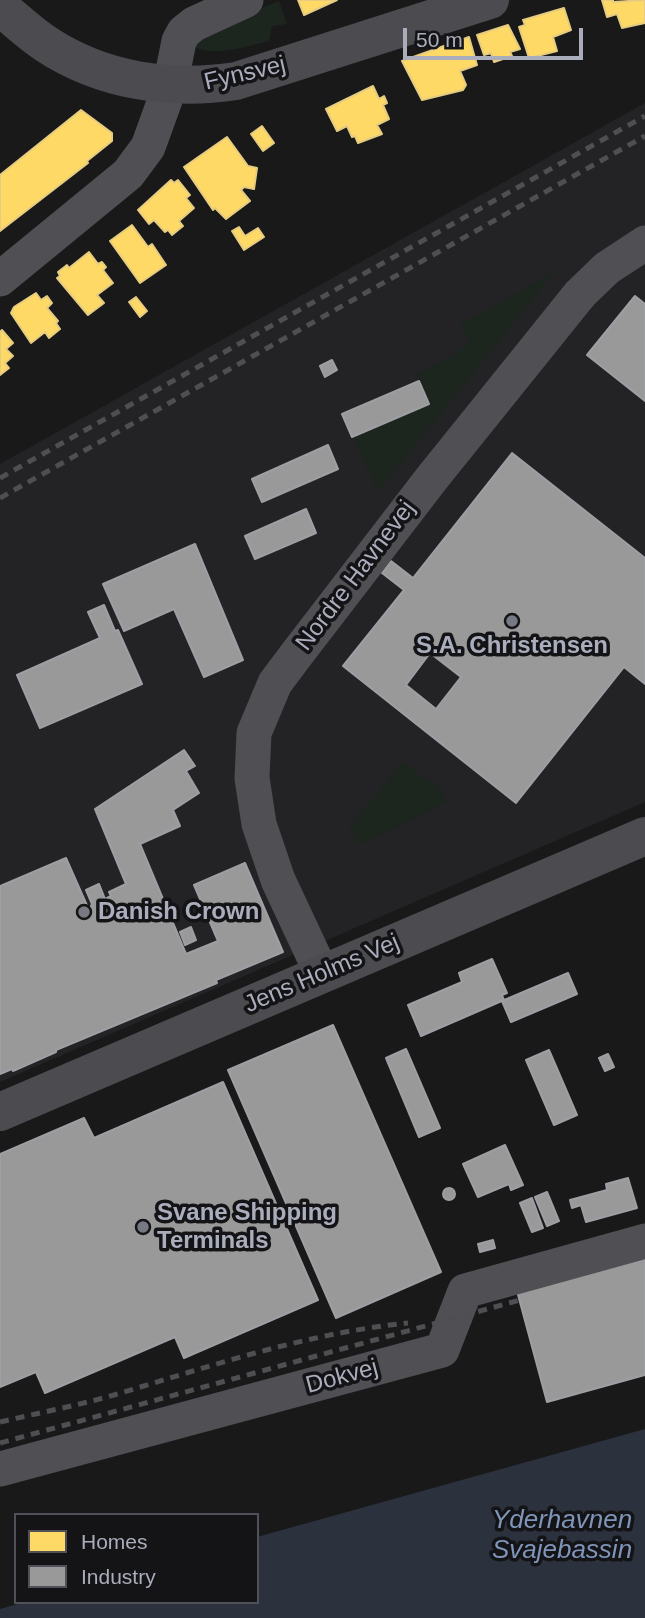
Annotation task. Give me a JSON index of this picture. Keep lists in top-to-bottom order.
{
  "streets": {
    "main road": ["Fynsvej", "Jens Holms Vej"],
    "street": ["Nordre Havnevej", "Dokvej"]
  },
  "crossings": [
    ["Nordre Havnevej", "Jens Holms Vej"]
  ],
  "water": ["Yderhavnen Svajebassin"],
  "places": ["S.A. Christensen", "Danish Crown", "Svane Shipping Terminals"],
  "legend": ["Homes", "Industry"],
  "scale_bar": "50 m"
}
